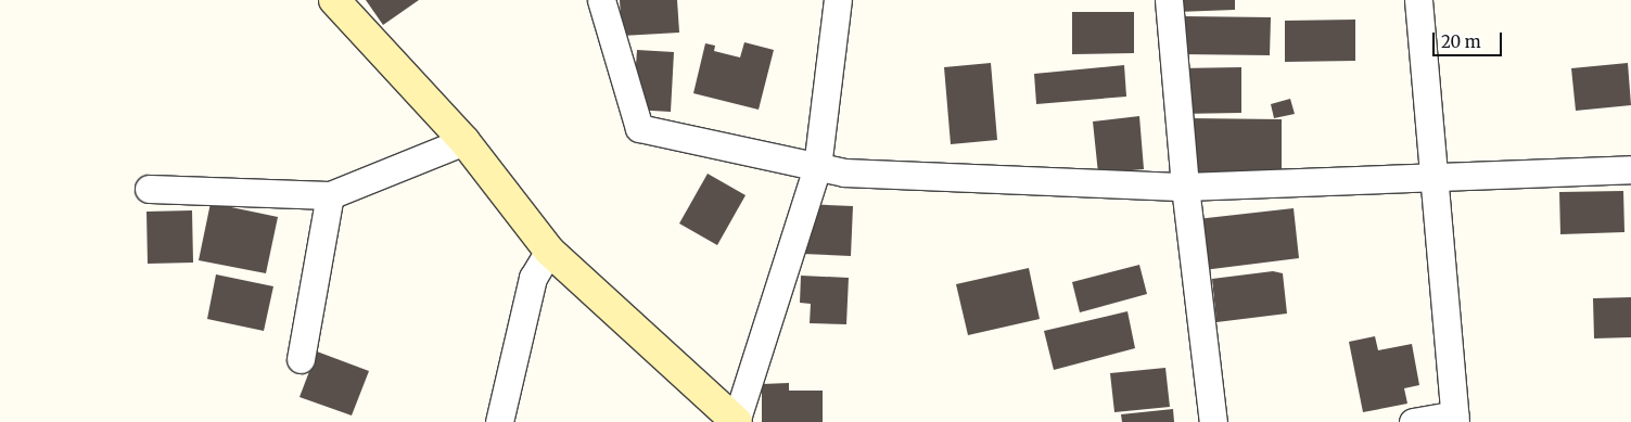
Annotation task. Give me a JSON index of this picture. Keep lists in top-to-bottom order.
{
  "scale_bar": "20 m"
}
